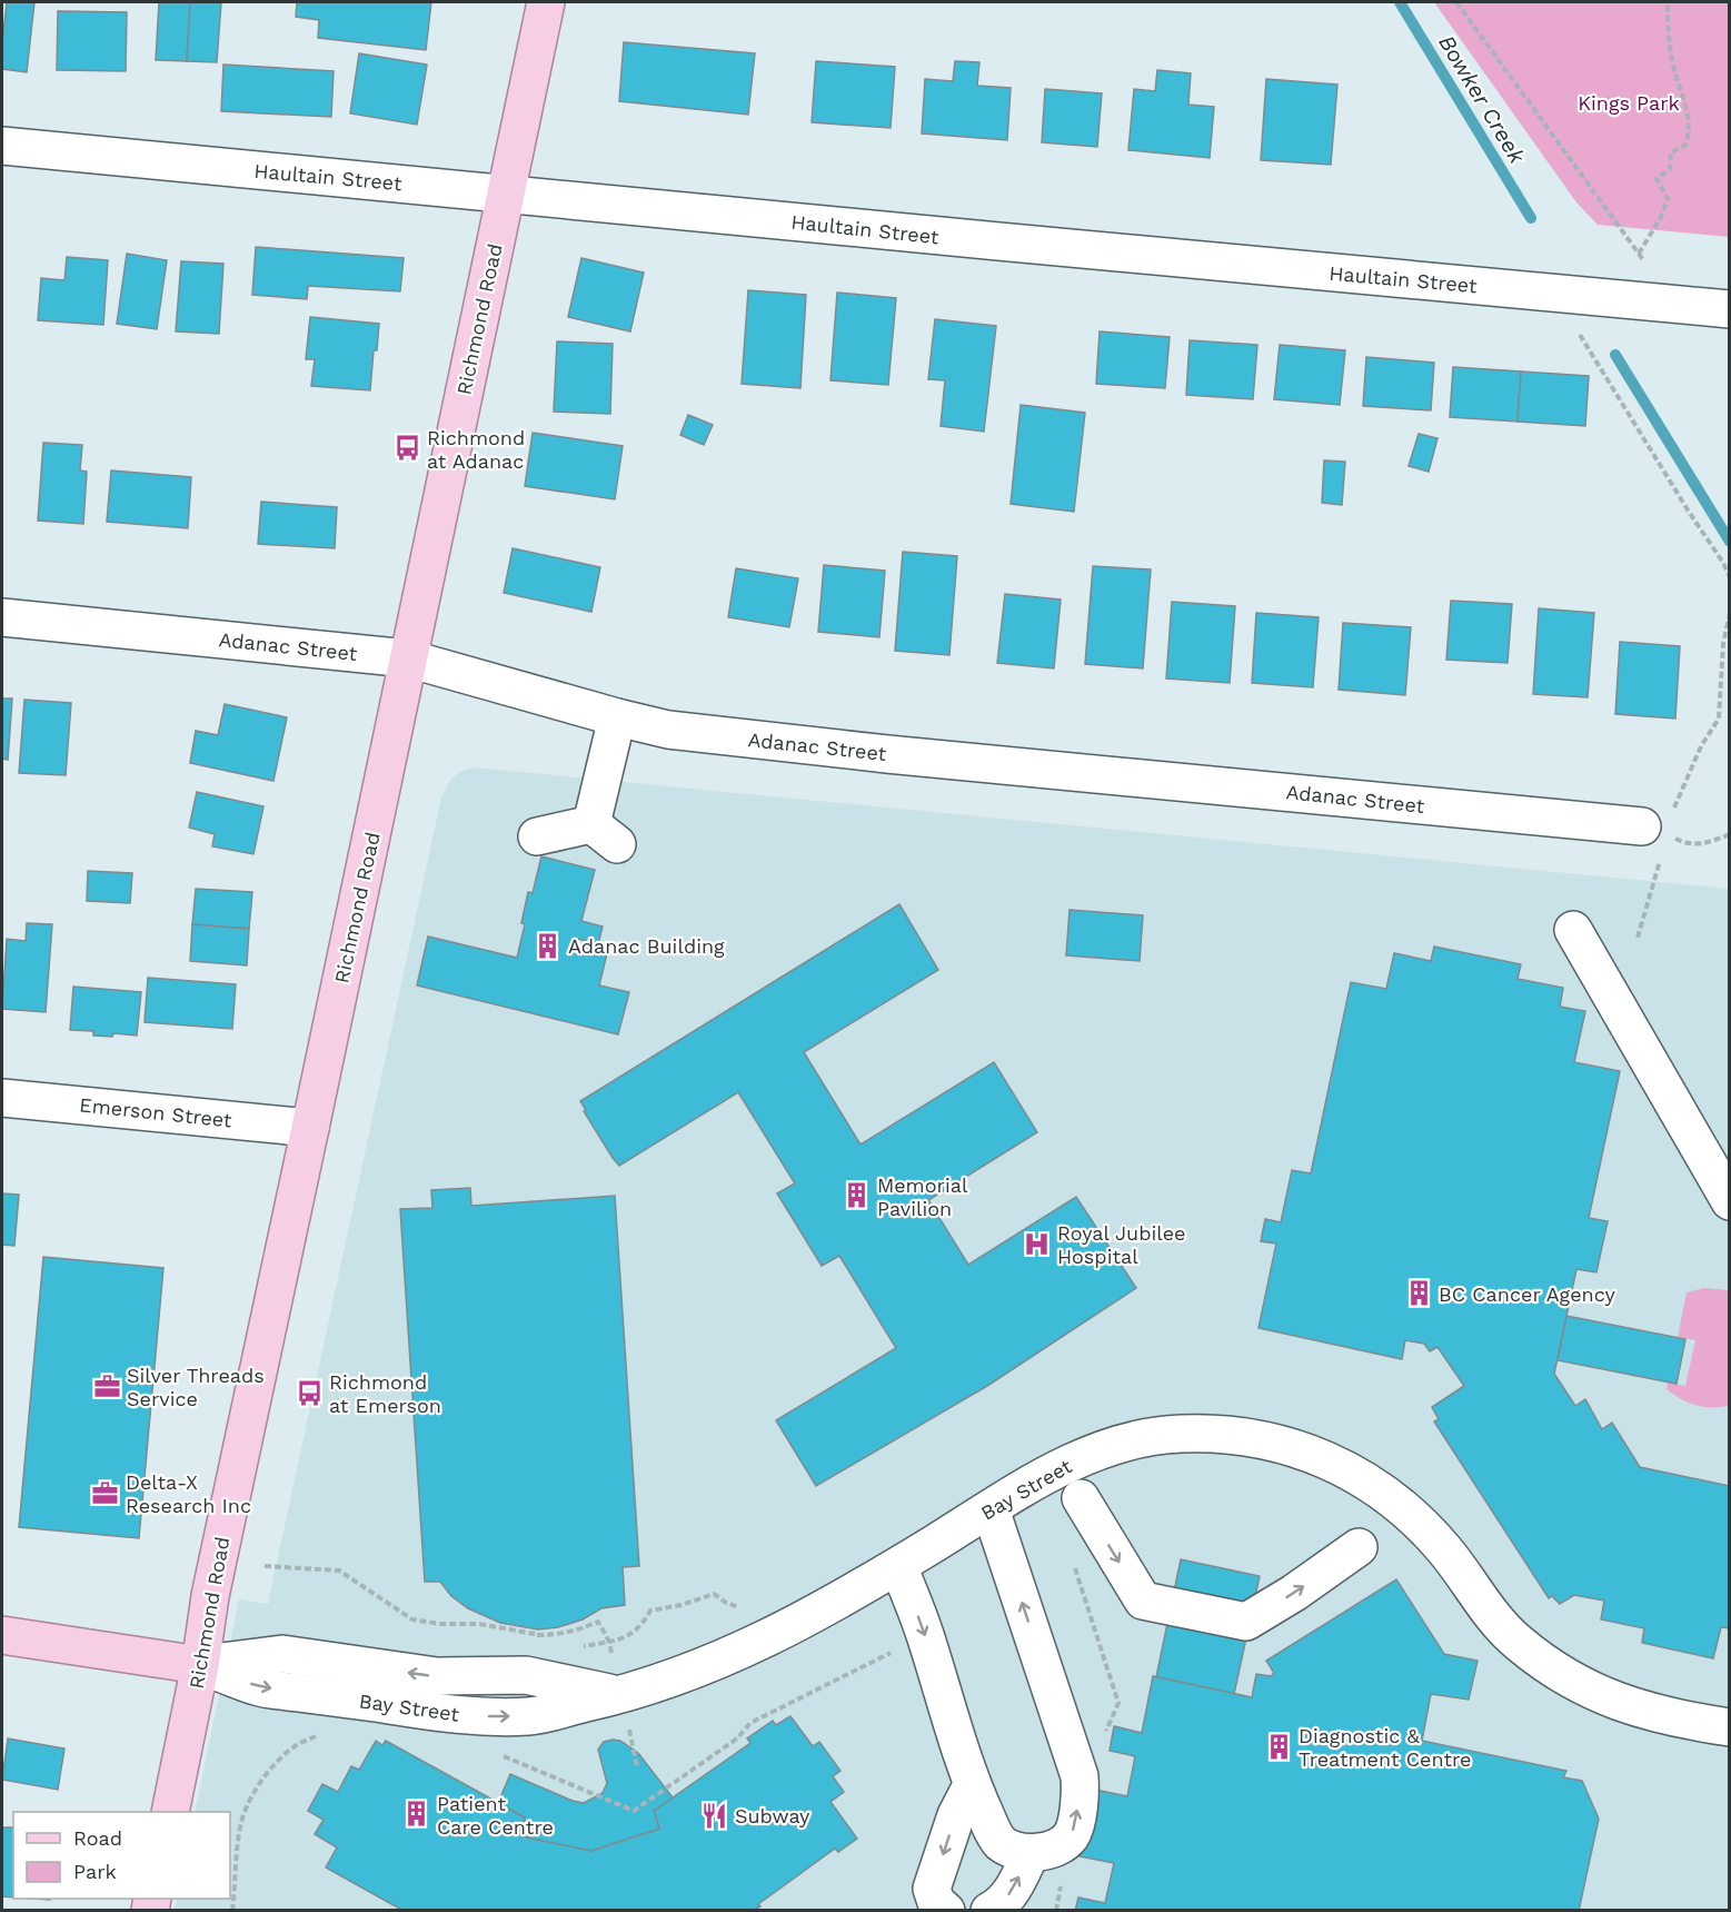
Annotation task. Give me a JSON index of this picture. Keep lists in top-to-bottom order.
{
  "streets": {
    "main road": ["Richmond Road", "Bay Street"],
    "street": ["Haultain Street", "Adanac Street", "Emerson Street"]
  },
  "crossings": [
    ["Haultain Street", "Richmond Road"],
    ["Richmond Road", "Adanac Street"],
    ["Richmond Road", "Emerson Street"],
    ["Richmond Road", "Bay Street"]
  ],
  "water": ["Bowker Creek"],
  "parks": ["Kings Park"],
  "places": {
    "bus stop": ["Richmond at Adanac", "Richmond at Emerson"],
    "building": [
      "Adanac Building",
      "Memorial Pavilion",
      "BC Cancer Agency",
      "Diagnostic & Treatment Centre",
      "Patient Care Centre"
    ],
    "hospital": ["Royal Jubilee Hospital"],
    "office": ["Silver Threads Service", "Delta-X Research Inc"],
    "restaurant": ["Subway"]
  },
  "legend": ["Road", "Park"]
}
